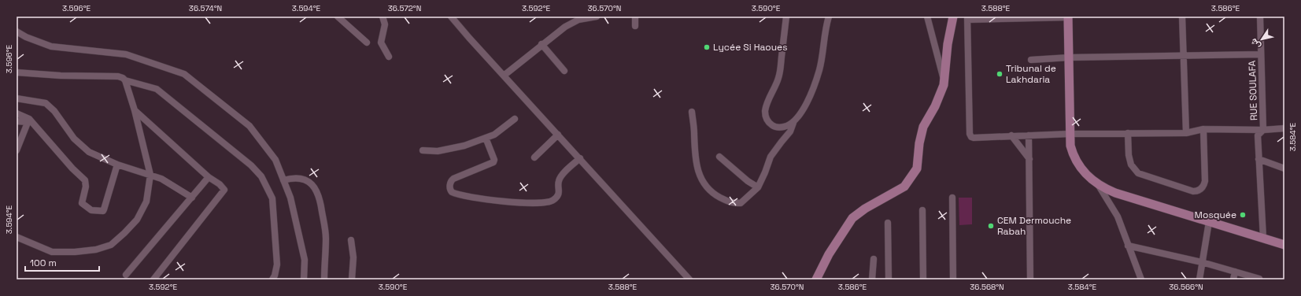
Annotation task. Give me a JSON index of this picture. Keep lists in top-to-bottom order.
{
  "streets": {
    "street": ["RUE SOULAFA"]
  },
  "places": [
    "Lycée Si Haoues",
    "Tribunal de Lakhdaria",
    "Mosquée",
    "CEM Dermouche Rabah"
  ],
  "scale_bar": "100 m",
  "north": "bottom left",
  "coordinates": [
    "3.596°E",
    "36.574°N",
    "3.594°E",
    "36.572°N",
    "3.592°E",
    "36.570°N",
    "3.590°E",
    "3.588°E",
    "3.586°E",
    "3.584°E",
    "36.568°N",
    "36.566°N"
  ]
}
